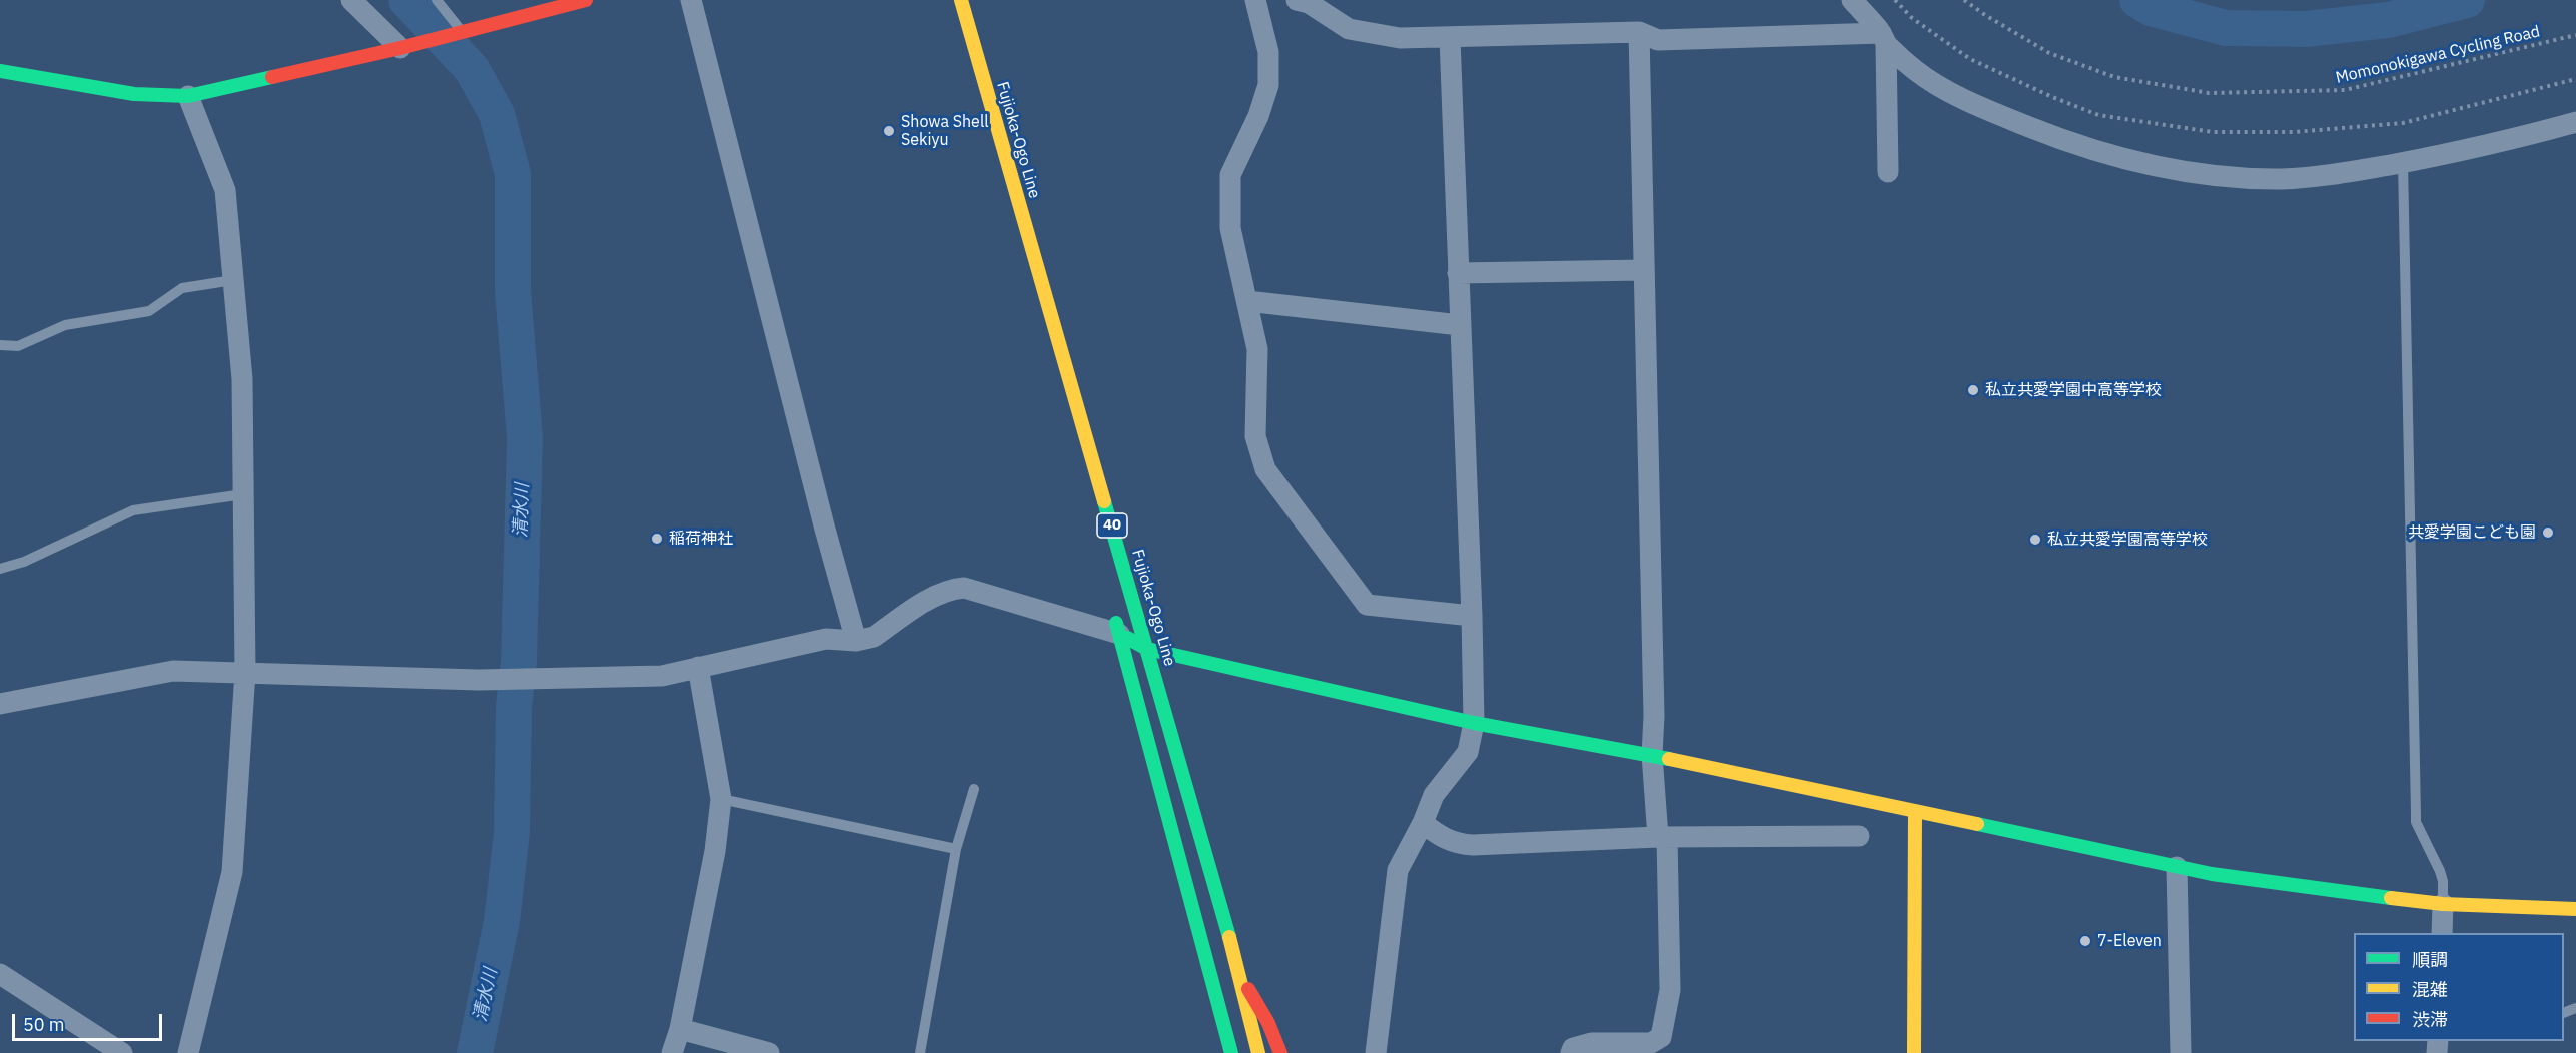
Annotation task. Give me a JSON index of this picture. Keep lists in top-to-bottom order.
{
  "streets": {
    "street": ["Fujioka-Ogo Line", "40"],
    "path": ["Momonokigawa Cycling Road"]
  },
  "water": ["清水川"],
  "places": [
    "Showa Shell Sekiyu",
    "私立共愛学園中高等学校",
    "共愛学園こども園",
    "稲荷神社",
    "私立共愛学園高等学校",
    "7-Eleven"
  ],
  "legend": ["順調", "混雑", "渋滞"],
  "scale_bar": "50 m"
}
